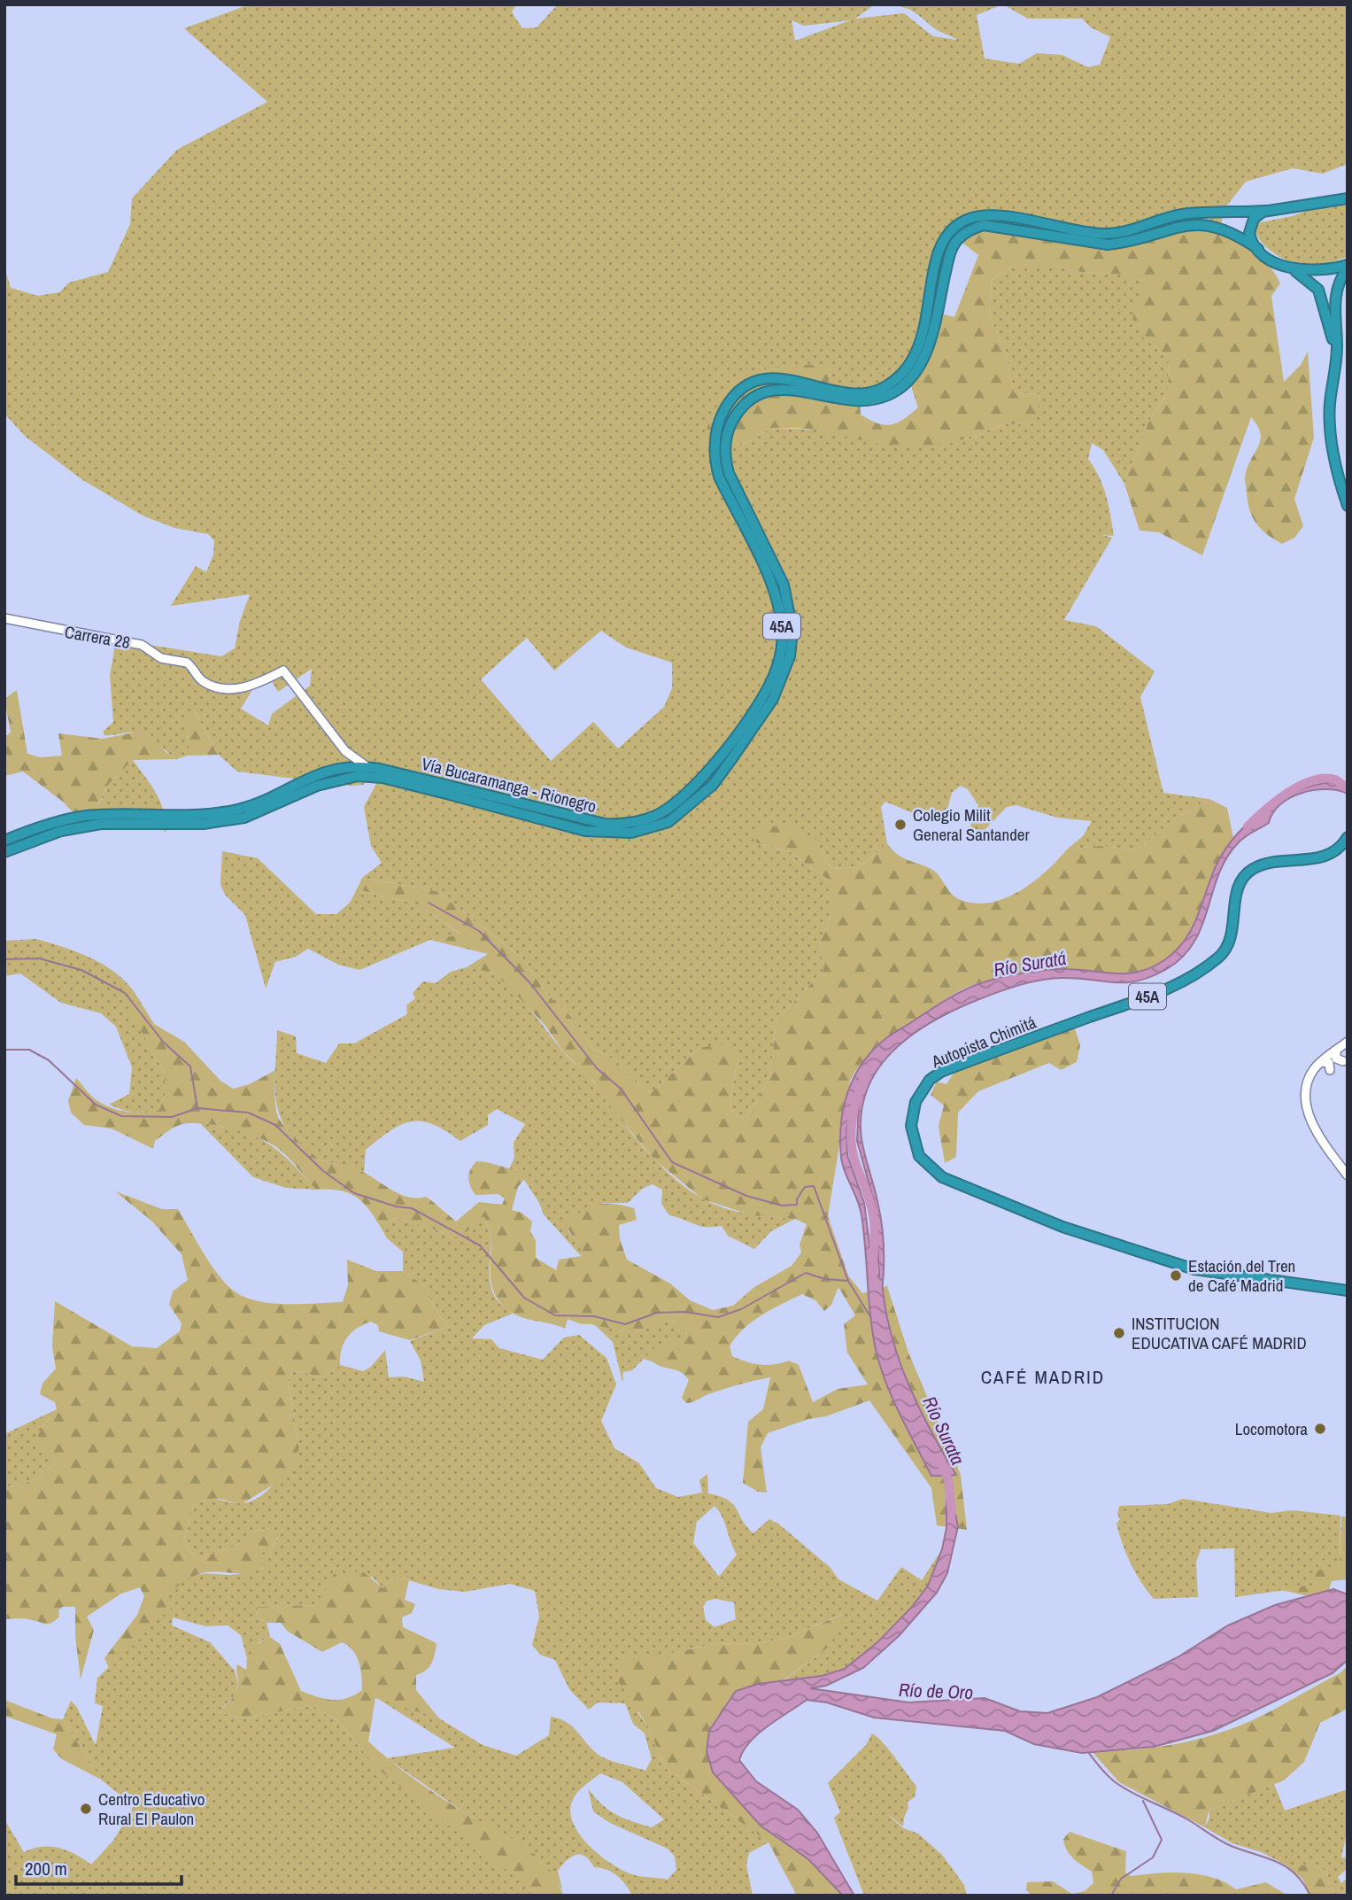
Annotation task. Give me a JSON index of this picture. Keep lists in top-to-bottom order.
{
  "streets": {
    "highway": ["45A", "Vía Bucaramanga - Rionegro", "Autopista Chimitá"],
    "street": ["Carrera 28"]
  },
  "crossings": [
    ["45A", "Vía Bucaramanga - Rionegro"]
  ],
  "districts": ["CAFÉ MADRID"],
  "water": ["Río Suratá", "Río Surata", "Río de Oro"],
  "places": [
    "Colegio Milit General Santander",
    "Estación del Tren de Café Madrid",
    "INSTITUCION EDUCATIVA CAFÉ MADRID",
    "Locomotora",
    "Centro Educativo Rural El Paulon"
  ],
  "scale_bar": "200 m"
}
